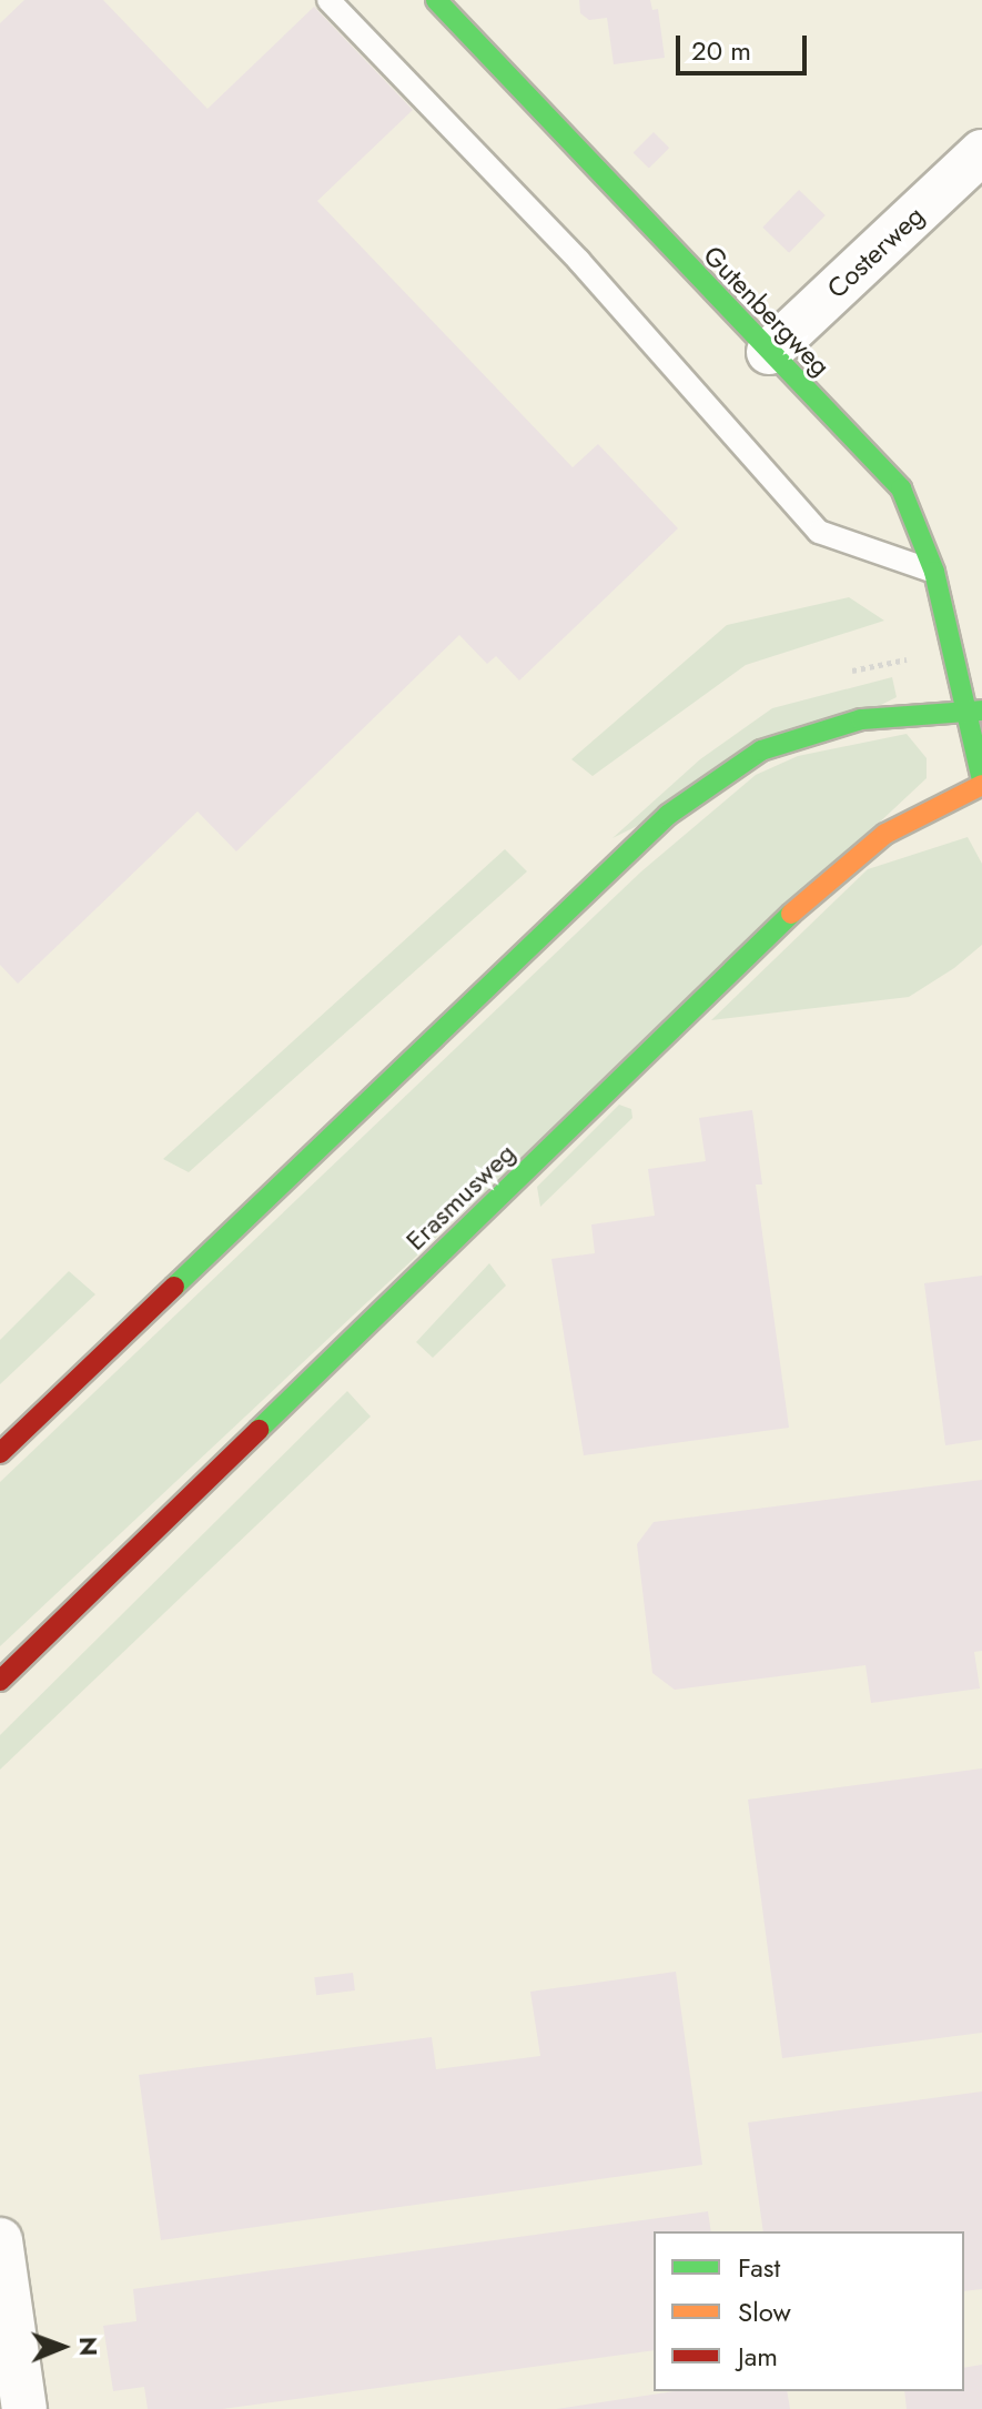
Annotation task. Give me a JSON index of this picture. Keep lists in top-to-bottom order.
{
  "streets": {
    "street": ["Costerweg", "Gutenbergweg", "Erasmusweg"]
  },
  "crossings": [
    ["Costerweg", "Gutenbergweg"],
    ["Gutenbergweg", "Erasmusweg"]
  ],
  "legend": ["Fast", "Slow", "Jam"],
  "scale_bar": "20 m",
  "north": "right"
}
